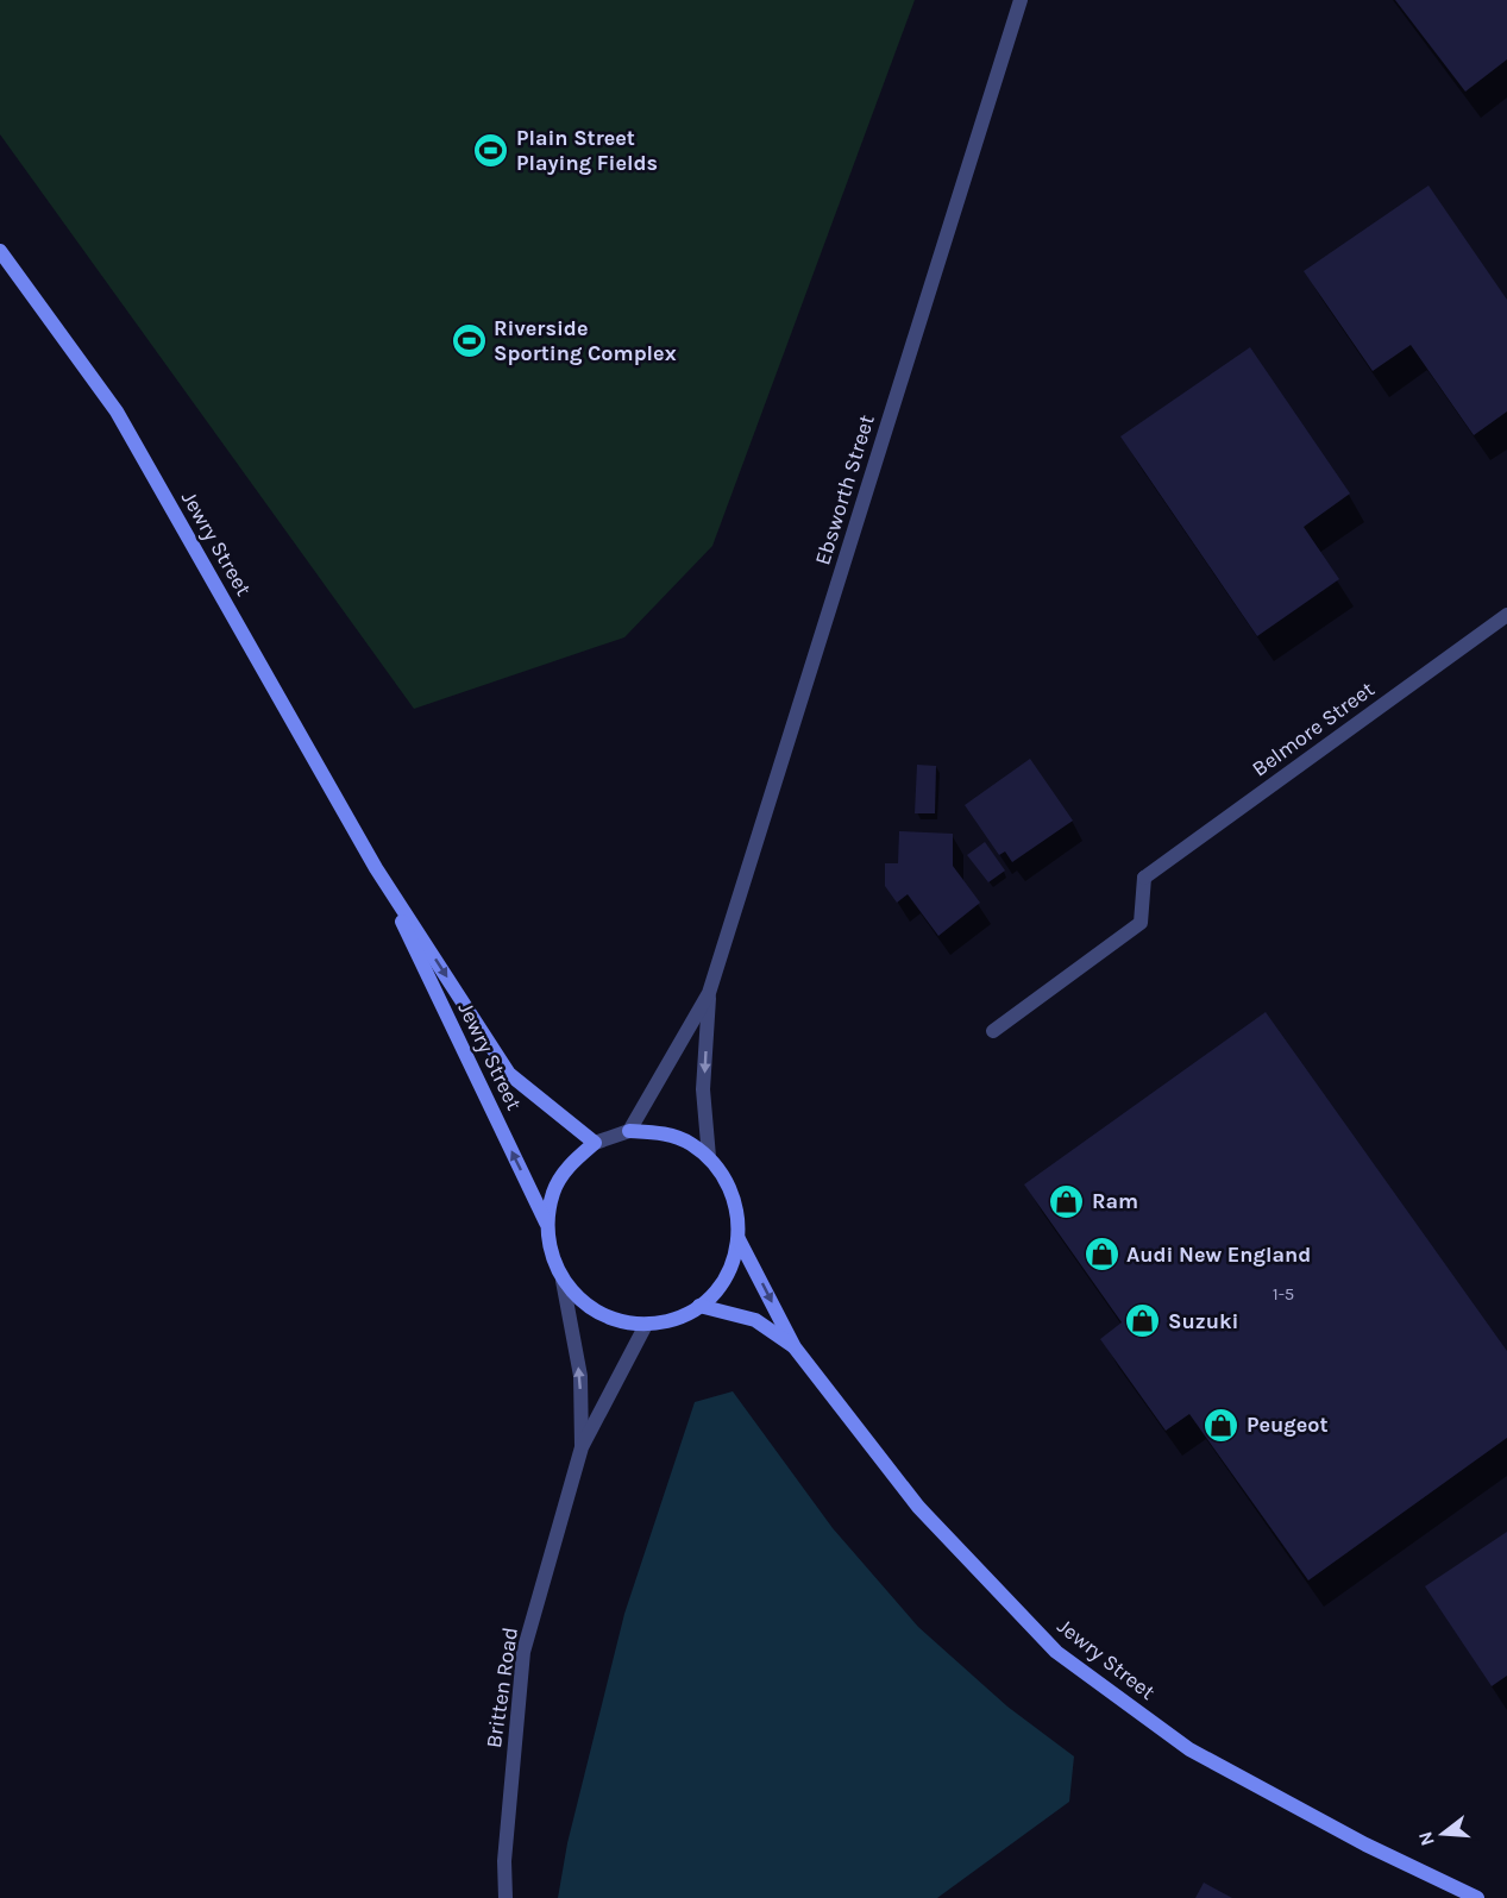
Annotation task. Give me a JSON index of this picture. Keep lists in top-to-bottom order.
{
  "streets": {
    "main road": ["Jewry Street"],
    "street": ["Ebsworth Street", "Belmore Street", "Britten Road"]
  },
  "crossings": [
    ["Ebsworth Street", "Jewry Street"],
    ["Ebsworth Street", "Britten Road"],
    ["Jewry Street", "Britten Road"]
  ],
  "places": {
    "sports": ["Plain Street Playing Fields", "Riverside Sporting Complex"],
    "shop": [
      "Ram",
      "Audi New England",
      "Suzuki",
      "Peugeot"
    ]
  },
  "house_numbers": ["1-5"],
  "north": "left"
}
